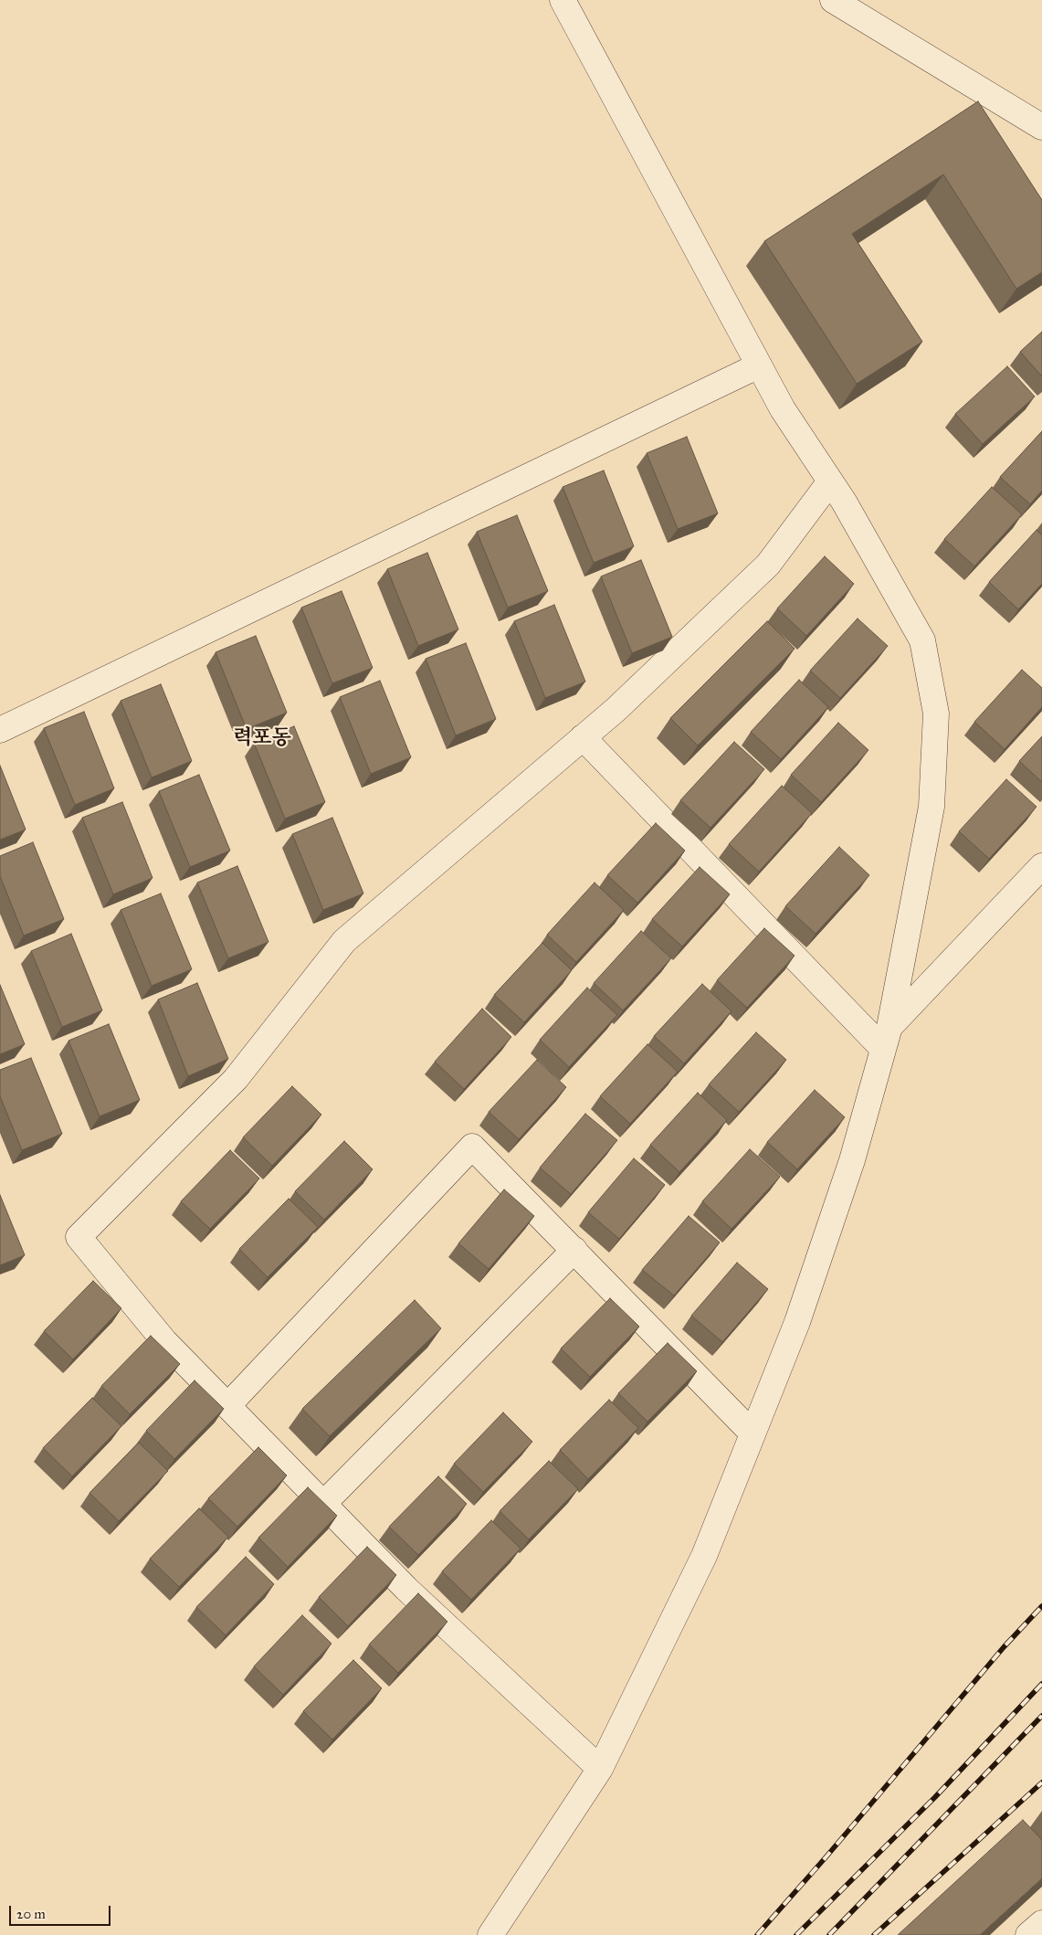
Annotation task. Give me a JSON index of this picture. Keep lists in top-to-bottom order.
{
  "districts": ["력포동"],
  "scale_bar": "20 m"
}
